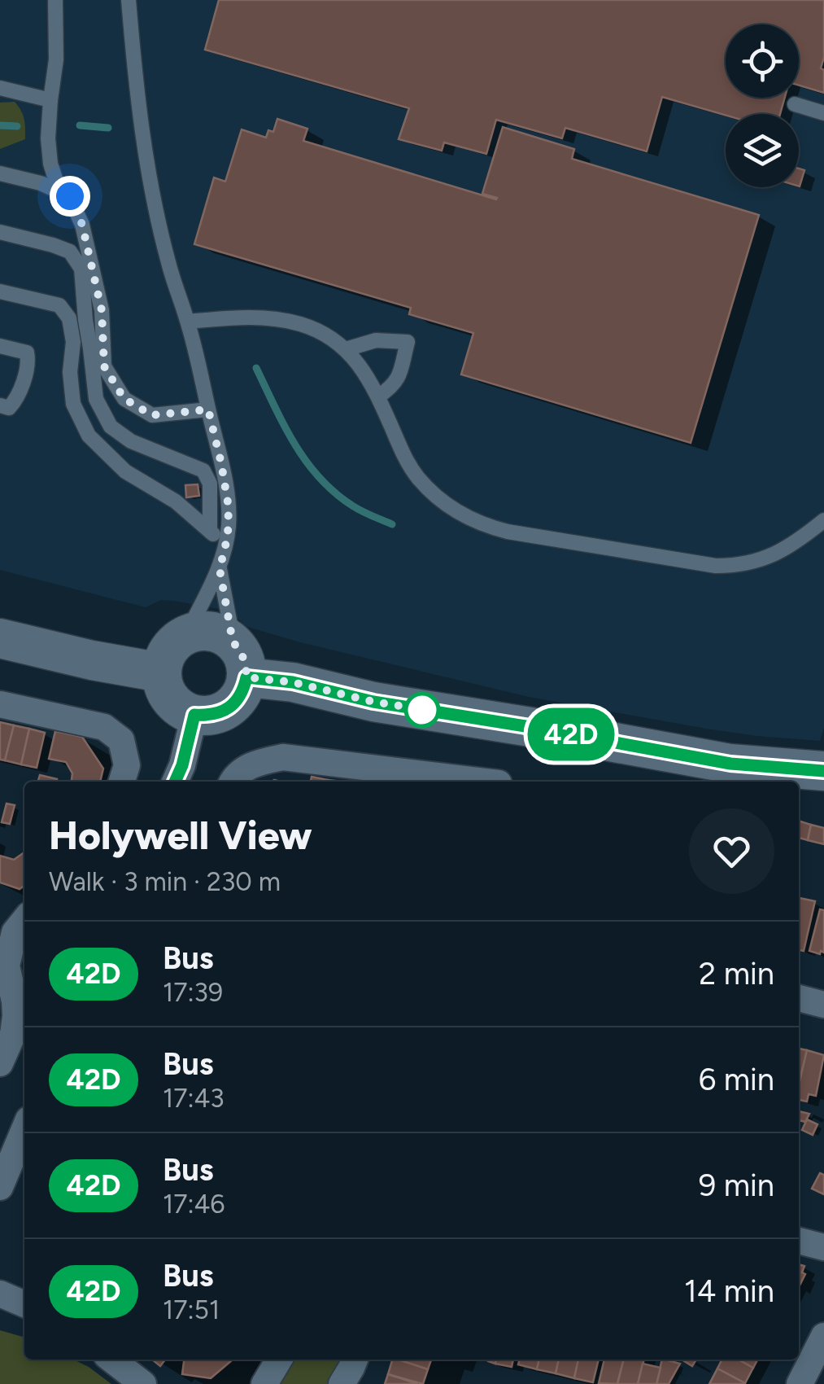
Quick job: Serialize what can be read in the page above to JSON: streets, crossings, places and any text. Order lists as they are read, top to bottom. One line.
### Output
{"lines":["bus line 42D"],"page":{"on_map":"42D","heading":["Holywell View","Walk · 3 min · 230 m"],"list":[{"mark":"42D","name":"Bus","note":"17:39","value":"2 min"},{"mark":"42D","name":"Bus","note":"17:43","value":"6 min"},{"mark":"42D","name":"Bus","note":"17:46","value":"9 min"},{"mark":"42D","name":"Bus","note":"17:51","value":"14 min"}]}}
